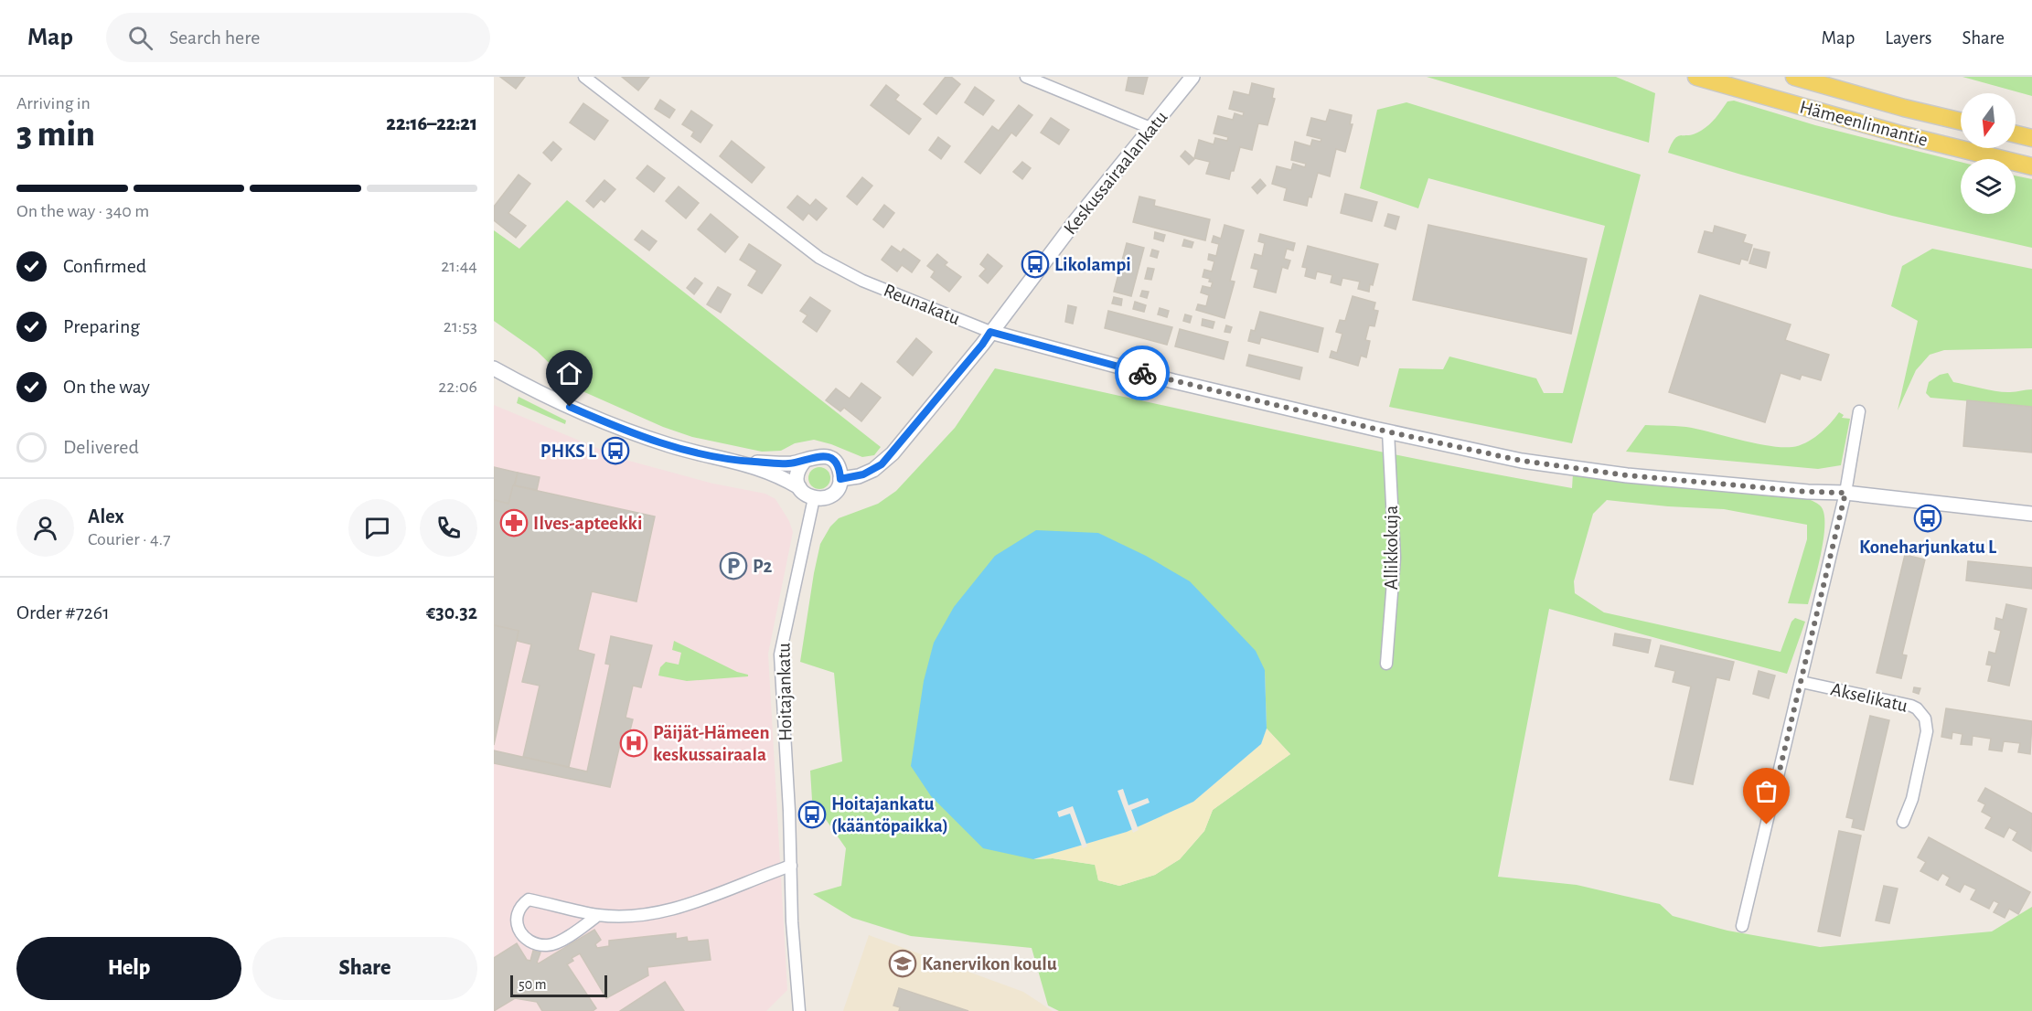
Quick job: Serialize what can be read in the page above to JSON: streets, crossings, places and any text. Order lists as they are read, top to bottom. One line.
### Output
{"streets":{"main road":["Hämeenlinnantie"],"street":["Keskussairaalankatu","Reunakatu","Allikkokuja","Hoitajankatu","Akselikatu"]},"crossings":[["Keskussairaalankatu","Reunakatu"],["Keskussairaalankatu","Hoitajankatu"],["Reunakatu","Allikkokuja"]],"places":{"bus stop":["Likolampi","PHKS L","Koneharjunkatu L","Hoitajankatu (kääntöpaikka)"],"pharmacy":["Ilves-apteekki"],"parking":["P2"],"hospital":["Päijät-Hämeen keskussairaala"],"school or university":["Kanervikon koulu"]},"scale_bar":"50 m","north":"bottom","page":{"header":"Map","search":"Search here","nav":["Map","Layers","Share"],"heading":["3 min","Arriving in","22:16–22:21"],"panel":["Alex","Courier · 4.7","Order #7261","€30.32"],"bar":"On the way · 340 m","list":[["Confirmed","21:44"],["Preparing","21:53"],["On the way","22:06"],"Delivered"],"buttons":["Help","Share"],"scale":"50 m"}}
